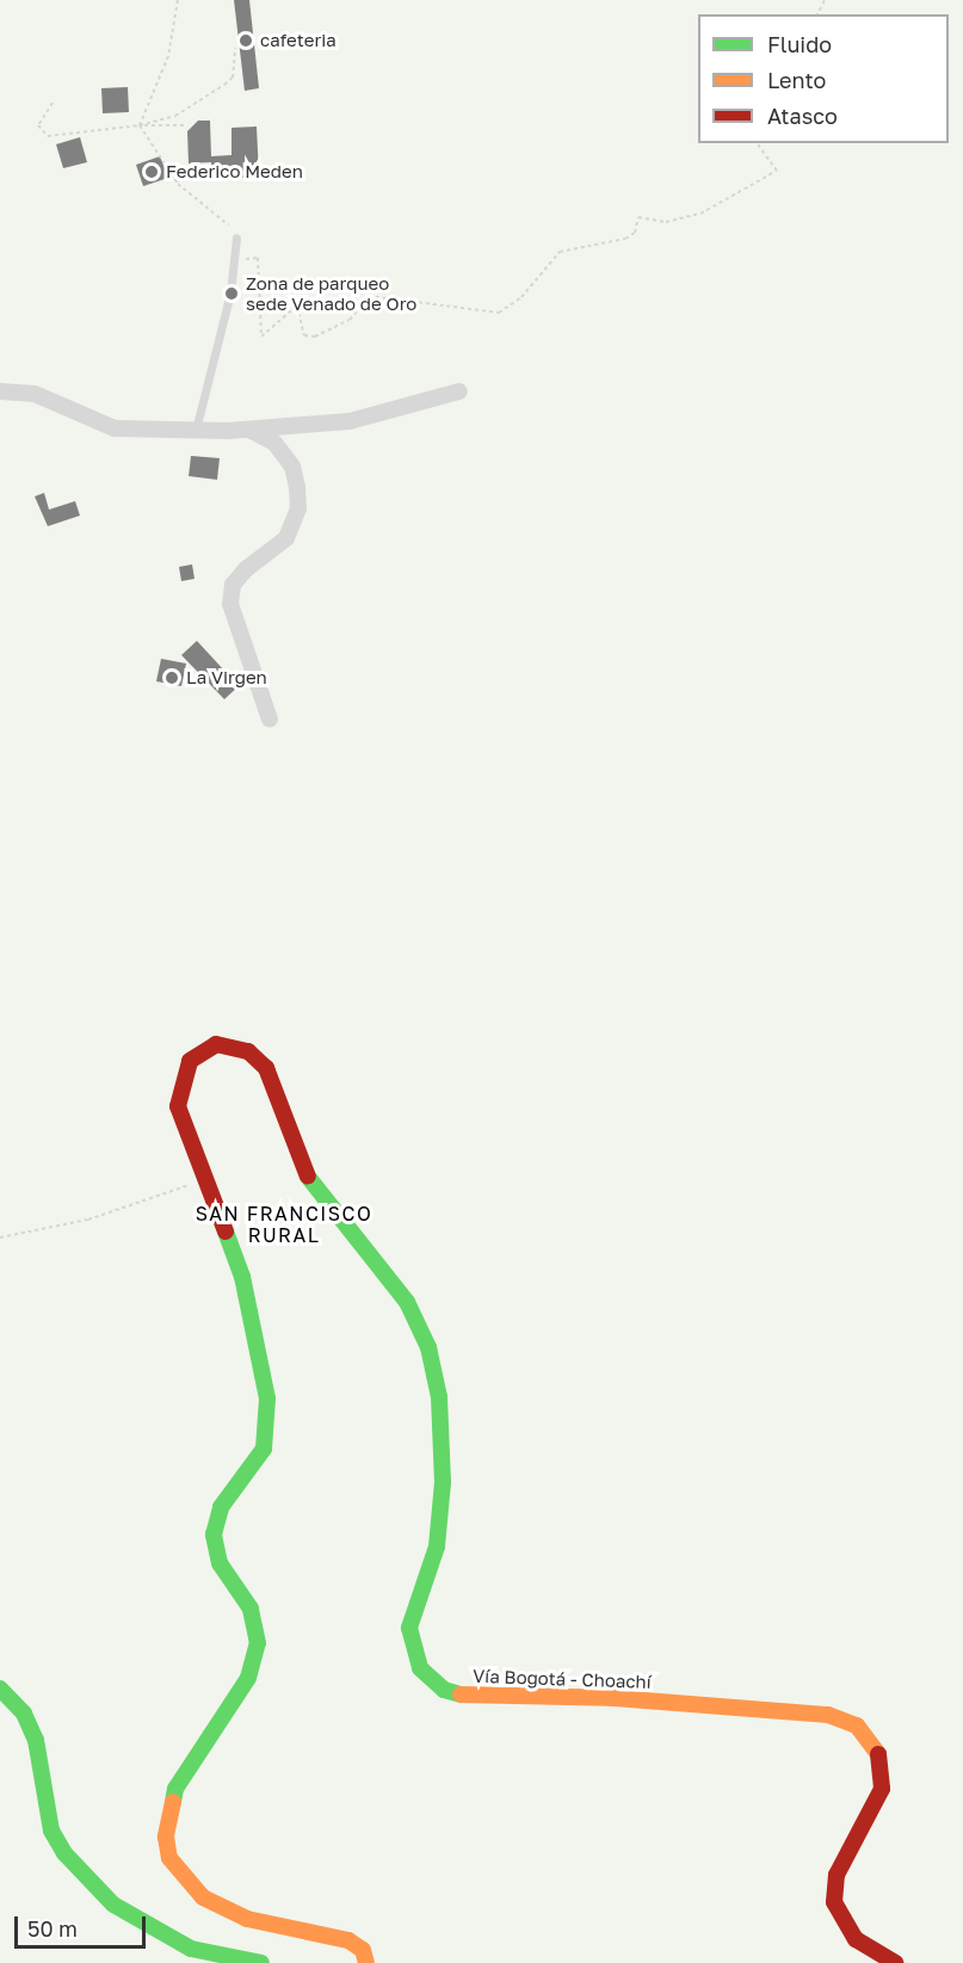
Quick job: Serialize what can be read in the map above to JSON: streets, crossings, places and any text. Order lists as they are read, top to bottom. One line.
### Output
{"streets":{"main road":["Vía Bogotá - Choachí"]},"districts":["SAN FRANCISCO RURAL"],"places":["cafeteria","Federico Meden","Zona de parqueo sede Venado de Oro","La Virgen"],"legend":["Fluido","Lento","Atasco"],"scale_bar":"50 m"}
